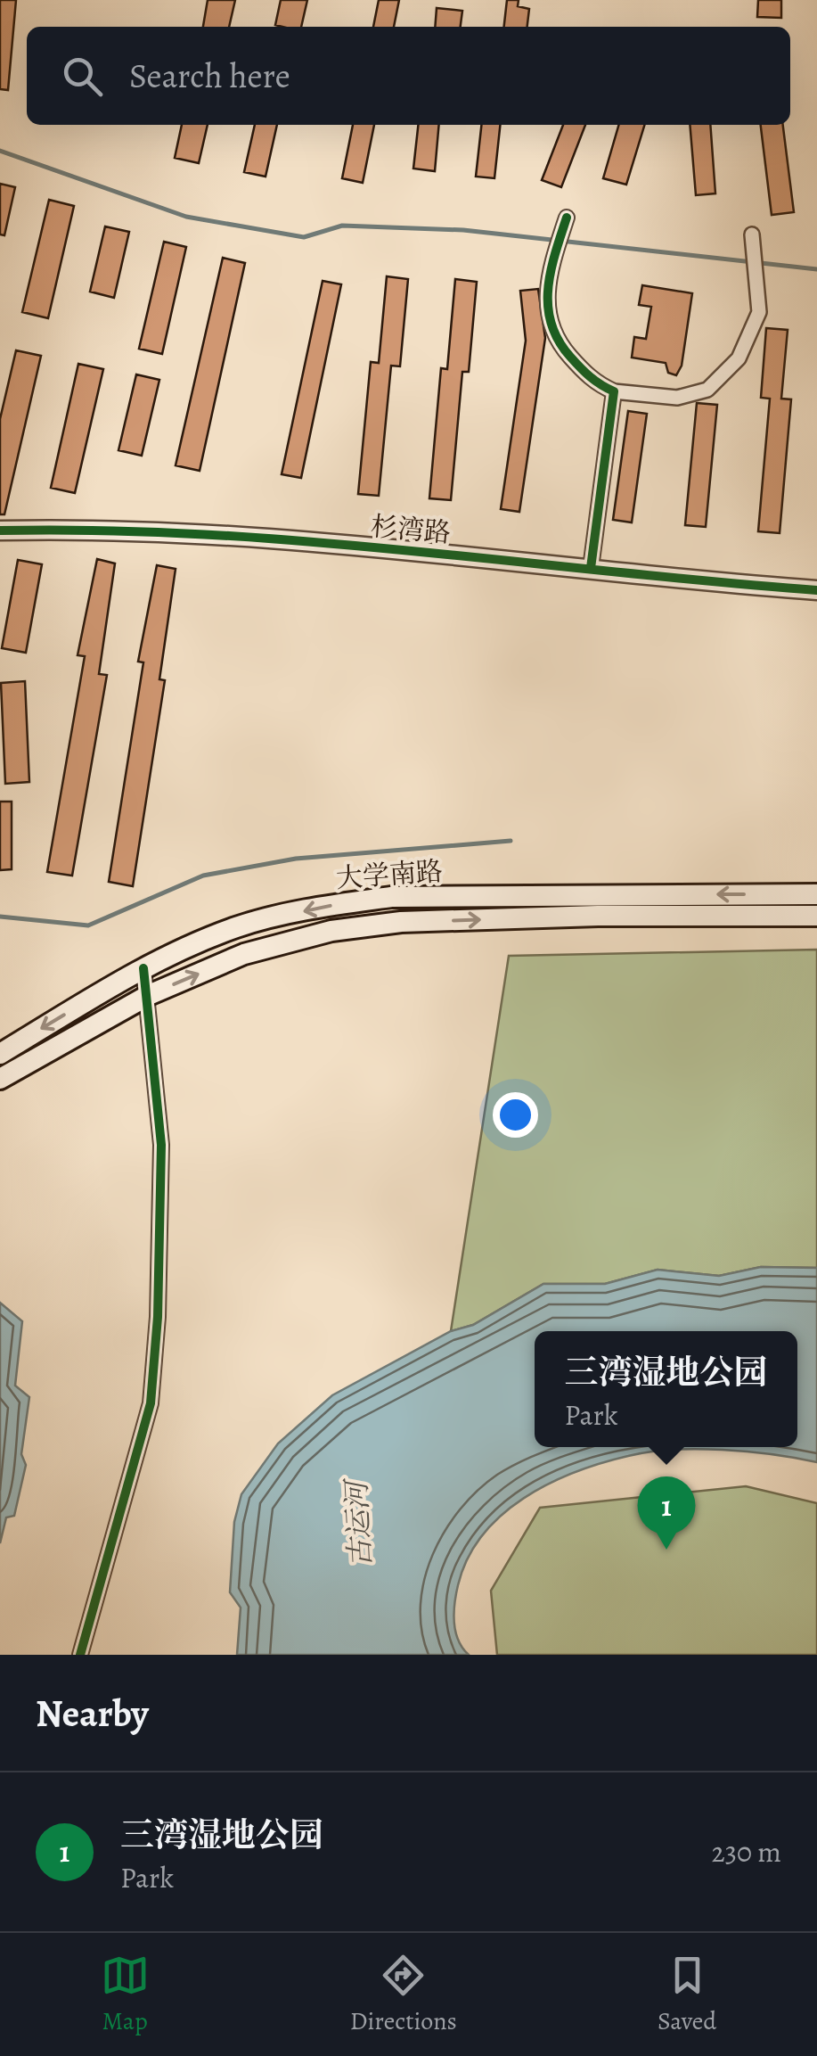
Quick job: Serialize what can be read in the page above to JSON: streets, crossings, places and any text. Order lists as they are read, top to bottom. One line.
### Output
{"streets":{"main road":["大学南路"],"street":["杉湾路"]},"water":["古运河"],"page":{"search":"Search here","popup":["三湾湿地公园","Park"],"pins":"1","heading":"Nearby","list":[{"mark":"1","name":"三湾湿地公园","note":"Park","value":"230 m"}],"nav":["Map","Directions","Saved"]}}
